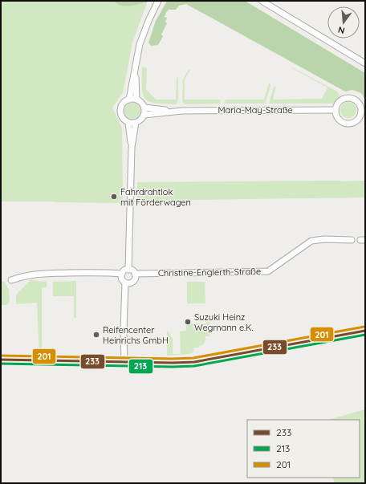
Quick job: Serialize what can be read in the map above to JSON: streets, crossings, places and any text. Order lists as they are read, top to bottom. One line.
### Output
{"streets":{"street":["Maria-May-Straße","Christine-Englerth-Straße"]},"places":["Fahrdrahtlok mit Förderwagen","Suzuki Heinz Wegmann e.K.","Reifencenter Heinrichs GmbH"],"lines":["transit line 201","transit line 233","transit line 213"],"legend":["233","213","201"],"north":"bottom"}
